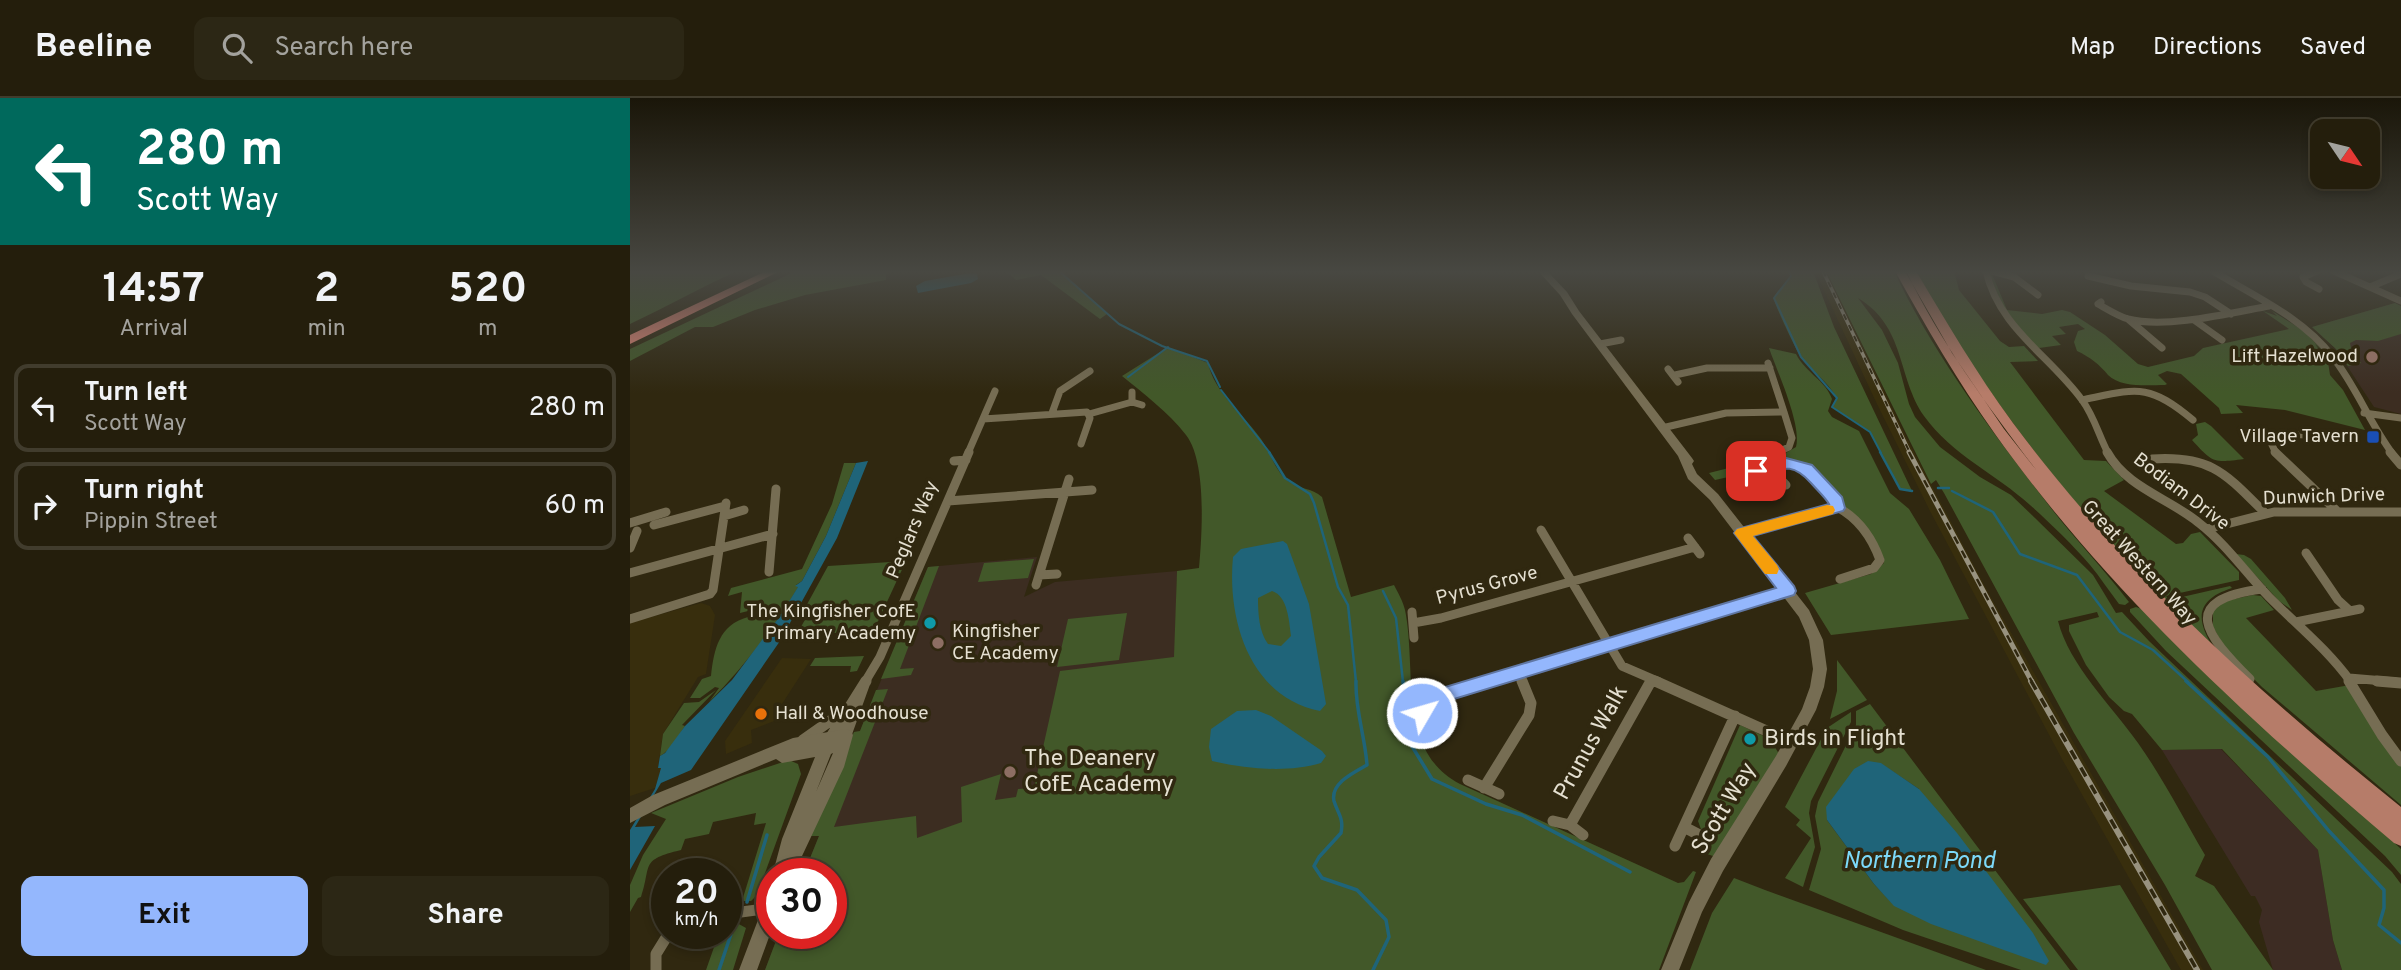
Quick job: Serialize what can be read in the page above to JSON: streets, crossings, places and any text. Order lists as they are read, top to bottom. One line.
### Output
{"streets":{"main road":["Great Western Way"],"street":["Bodiam Drive","Dunwich Drive","Peglars Way","Pyrus Grove","Prunus Walk","Scott Way"]},"crossings":[["Bodiam Drive","Dunwich Drive"]],"water":["Northern Pond"],"places":{"other":["Lift Hazelwood","The Kingfisher CofE Primary Academy","Kingfisher CE Academy","Hall & Woodhouse","Birds in Flight","The Deanery CofE Academy"],"transit":["Village Tavern"]},"north":"bottom right","page":{"header":"Beeline","search":"Search here","nav":["Map","Directions","Saved"],"turn":["280 m","Scott Way"],"eta":["14:57","Arrival","2","min","520","m"],"list":[{"name":"Turn left","note":"Scott Way","value":"280 m"},{"name":"Turn right","note":"Pippin Street","value":"60 m"}],"speed":"20 km/h","limit":"30","buttons":["Exit","Share"]}}
